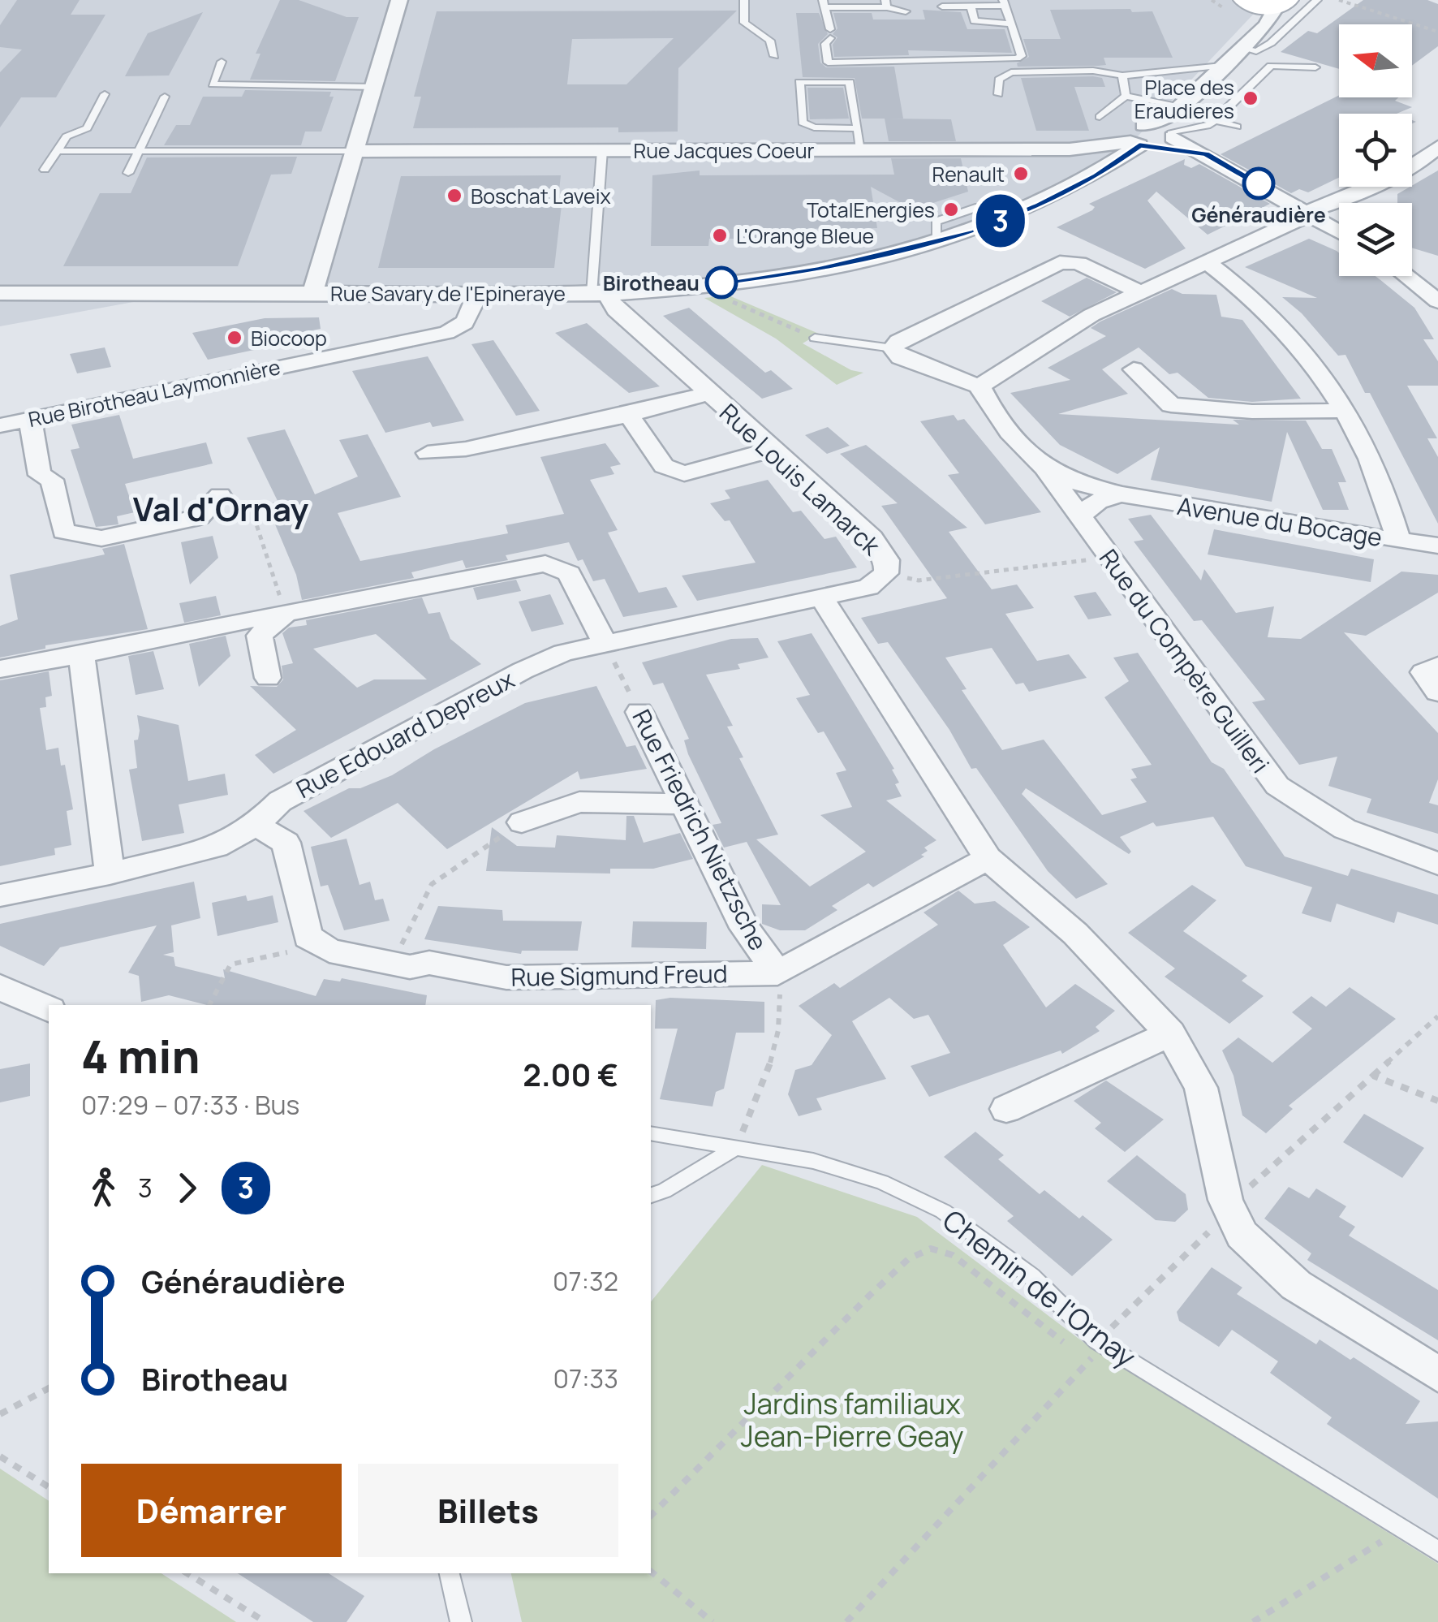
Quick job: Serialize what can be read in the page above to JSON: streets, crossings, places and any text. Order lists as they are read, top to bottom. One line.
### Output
{"streets":{"street":["Rue Jacques Coeur","Rue Savary de l'Epineraye","Rue Birotheau Laymonnière","Rue Louis Lamarck","Avenue du Bocage","Rue du Compère Guilleri","Rue Edouard Depreux","Rue Friedrich Nietzsche","Rue Sigmund Freud"],"lane":["Chemin de l'Ornay"]},"crossings":[["Rue Jacques Coeur","Rue Savary de l'Epineraye"],["Rue Savary de l'Epineraye","Rue Birotheau Laymonnière"],["Rue Savary de l'Epineraye","Rue Louis Lamarck"],["Rue Louis Lamarck","Rue Edouard Depreux"],["Avenue du Bocage","Rue du Compère Guilleri"],["Rue Edouard Depreux","Rue Friedrich Nietzsche"],["Rue Friedrich Nietzsche","Rue Sigmund Freud"]],"districts":["Val d'Ornay"],"parks":["Jardins familiaux Jean-Pierre Geay"],"places":["Place des Eraudieres","Renault","Généraudière","Boschat Laveix","TotalEnergies","L'Orange Bleue","Birotheau","Biocoop"],"lines":["bus line 3"],"north":"left","page":{"on_map":"3","heading":["4 min","07:29 – 07:33 · Bus","2.00 €"],"legs":["3","3"],"list":[{"name":"Généraudière","value":"07:32"},{"name":"Birotheau","value":"07:33"}],"buttons":["Démarrer","Billets"]}}
